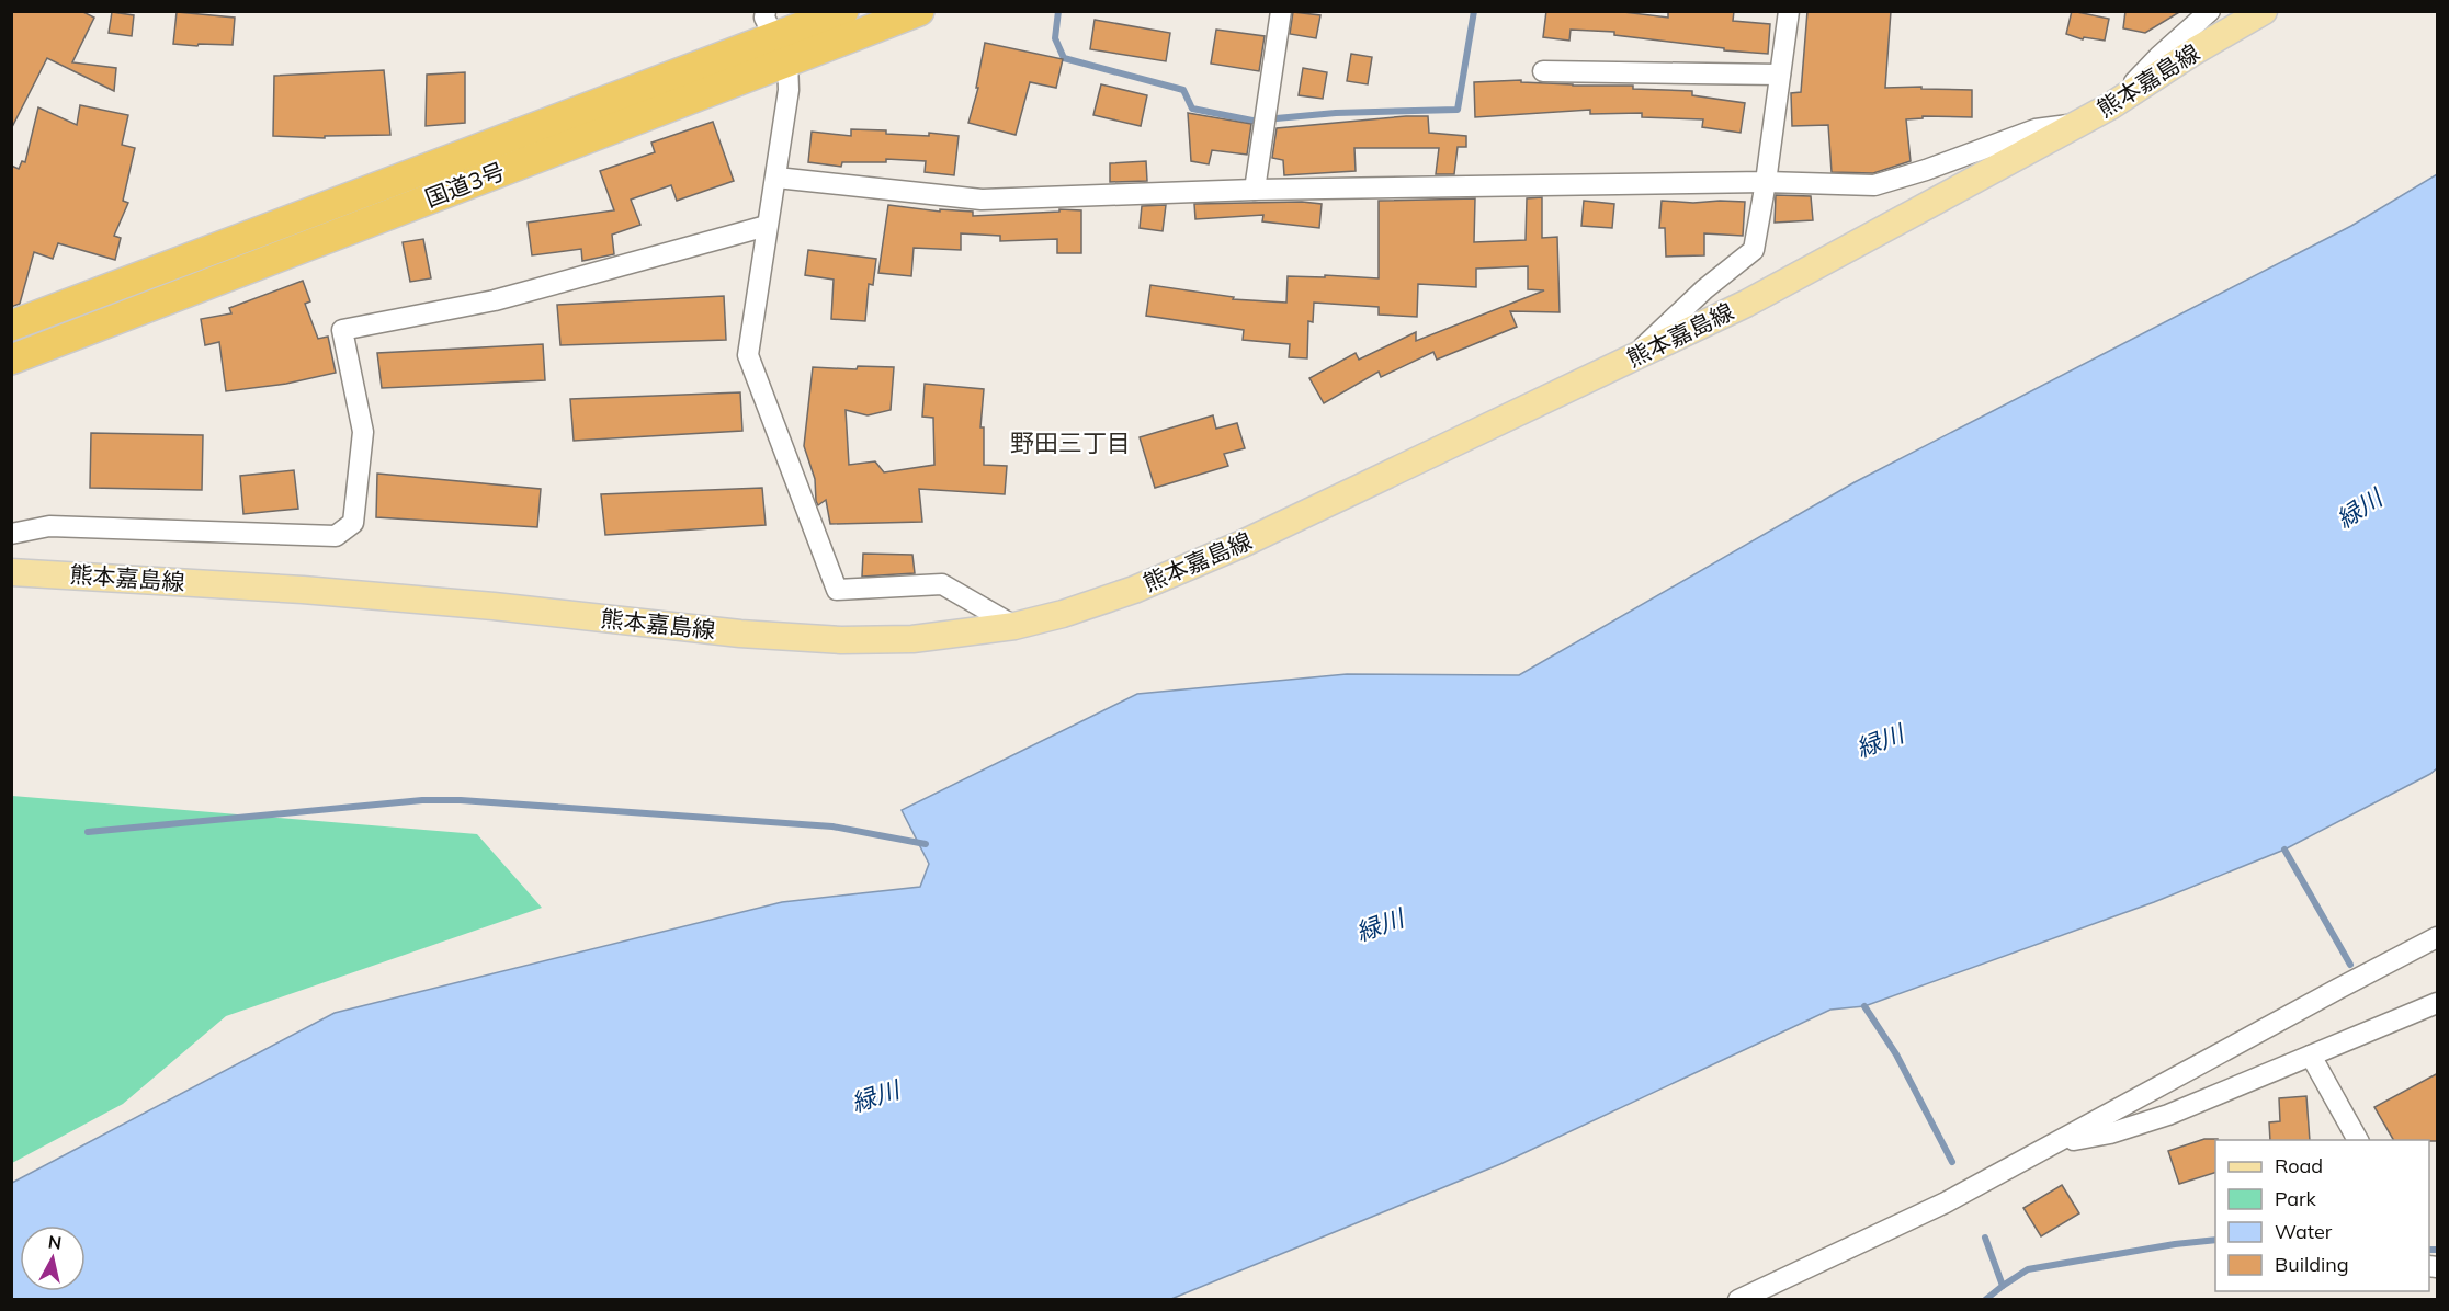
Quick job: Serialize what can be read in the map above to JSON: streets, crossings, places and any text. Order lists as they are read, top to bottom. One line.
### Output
{"streets":{"highway":["国道3号"],"main road":["熊本嘉島線"]},"districts":["野田三丁目"],"water":["緑川"],"legend":["Road","Park","Water","Building"],"north":"top"}
